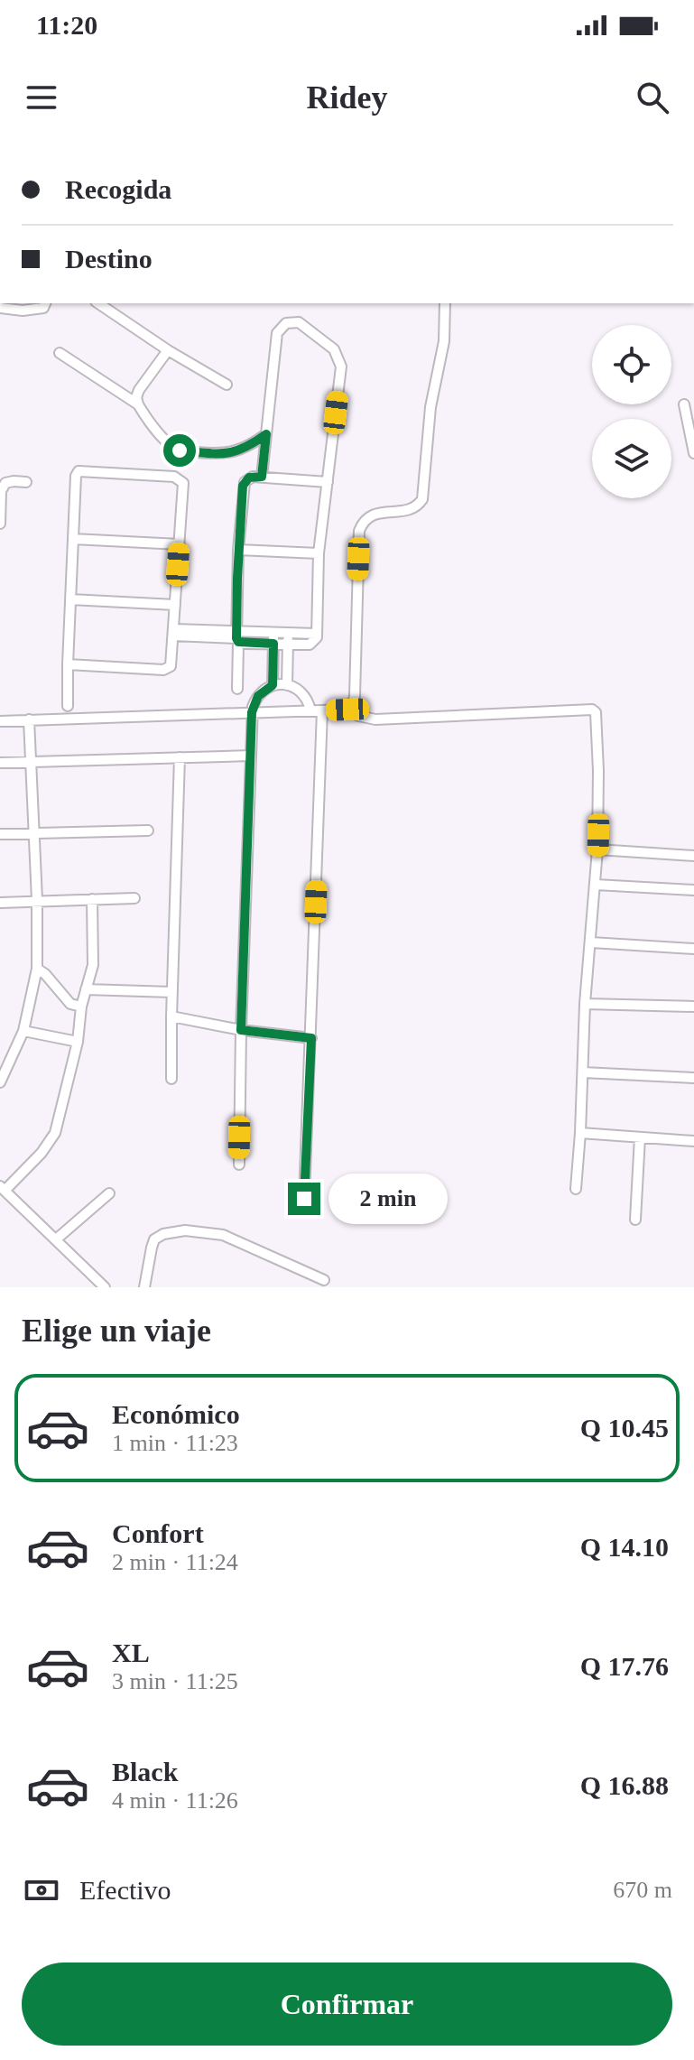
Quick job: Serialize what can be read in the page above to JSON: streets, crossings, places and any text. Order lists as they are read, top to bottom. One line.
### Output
{"page":{"status":"11:20","header":"Ridey","banner":["Recogida","Destino"],"bubble":"2 min","heading":"Elige un viaje","list":[{"name":"Económico","note":"1 min · 11:23","value":"Q 10.45"},{"name":"Confort","note":"2 min · 11:24","value":"Q 14.10"},{"name":"XL","note":"3 min · 11:25","value":"Q 17.76"},{"name":"Black","note":"4 min · 11:26","value":"Q 16.88"}],"pay":["Efectivo","670 m"],"buttons":"Confirmar"}}
